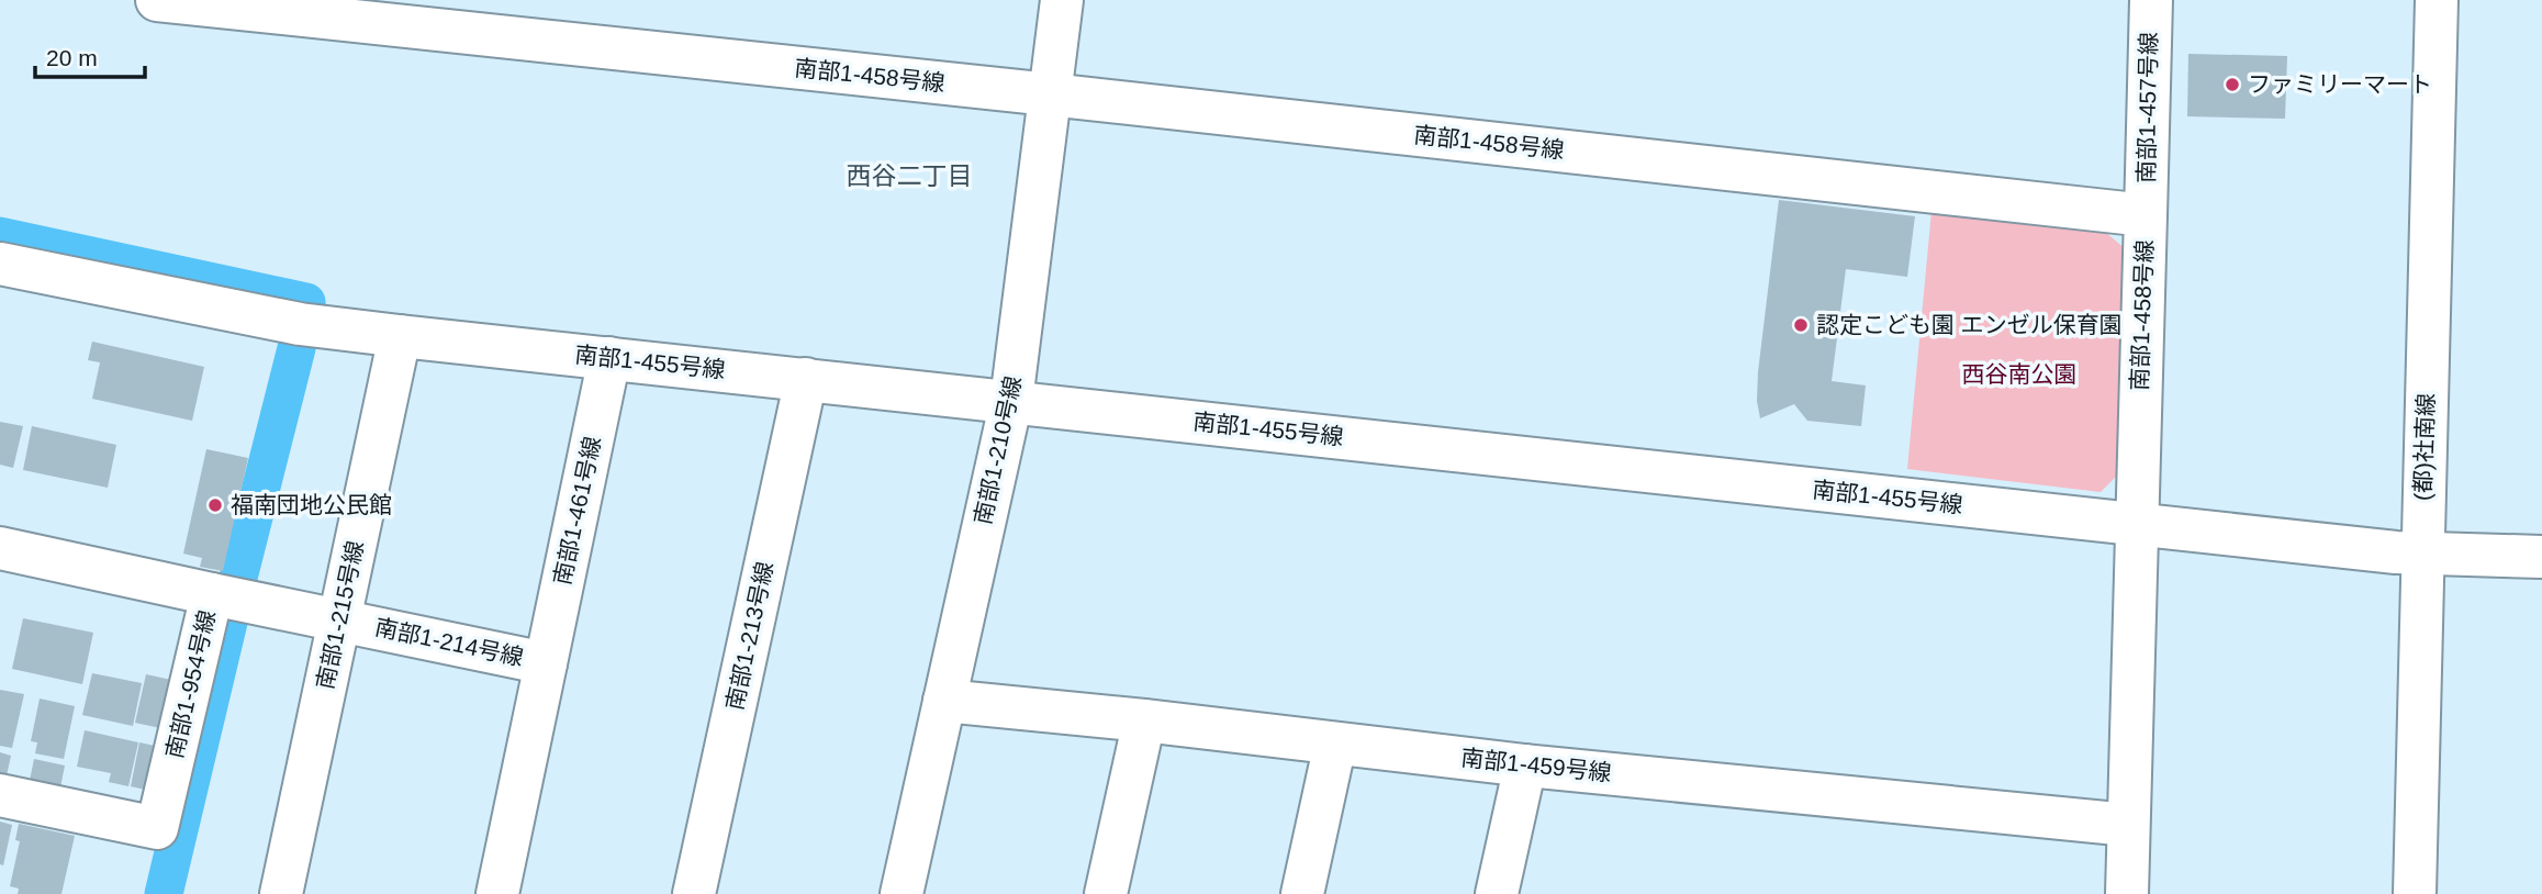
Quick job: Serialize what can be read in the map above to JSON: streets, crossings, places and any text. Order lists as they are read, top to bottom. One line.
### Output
{"streets":{"street":["南部1-458号線","南部1-457号線","南部1-455号線","(都)社南線","南部1-210号線","南部1-461号線","南部1-215号線","南部1-213号線","南部1-214号線","南部1-954号線","南部1-459号線"]},"crossings":[["南部1-458号線","南部1-457号線"],["南部1-458号線","南部1-455号線"],["南部1-458号線","南部1-210号線"],["南部1-458号線","南部1-459号線"],["南部1-455号線","(都)社南線"],["南部1-455号線","南部1-210号線"],["南部1-455号線","南部1-461号線"],["南部1-455号線","南部1-215号線"],["南部1-455号線","南部1-213号線"],["南部1-210号線","南部1-459号線"],["南部1-461号線","南部1-214号線"],["南部1-215号線","南部1-214号線"],["南部1-214号線","南部1-954号線"]],"districts":["西谷二丁目"],"parks":["西谷南公園"],"places":["ファミリーマート","認定こども園 エンゼル保育園","福南団地公民館"],"scale_bar":"20 m"}
